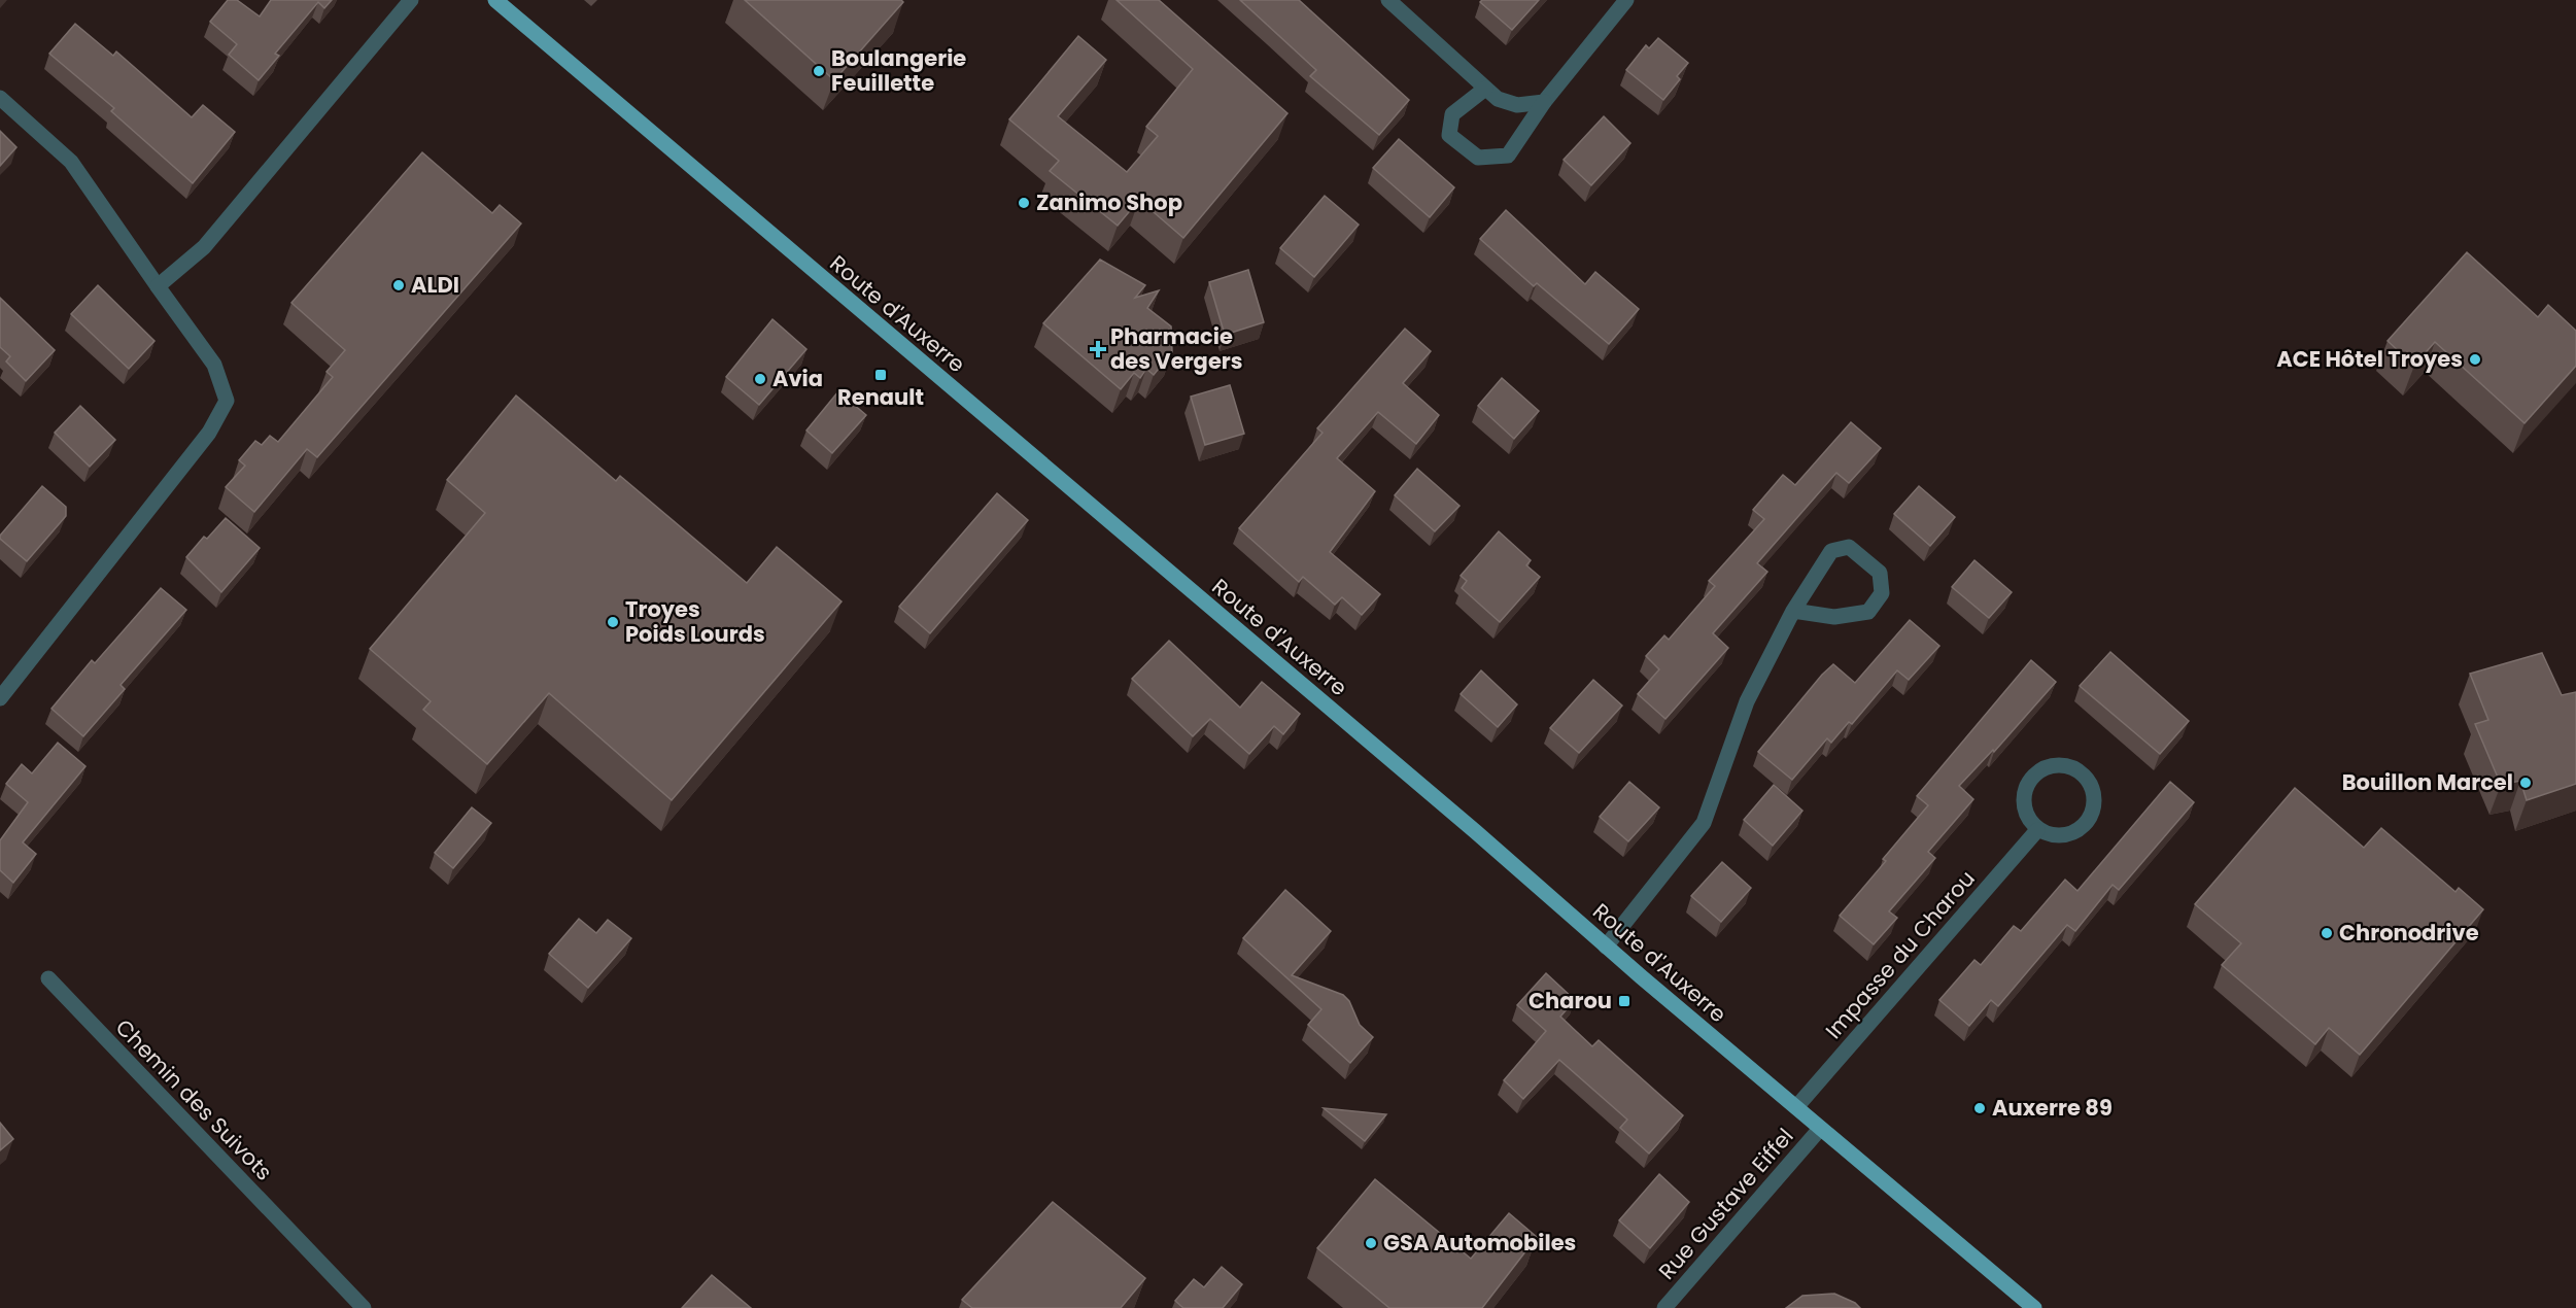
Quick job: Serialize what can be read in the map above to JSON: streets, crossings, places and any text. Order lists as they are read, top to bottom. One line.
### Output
{"streets":{"main road":["Route d'Auxerre"],"street":["Impasse du Charou","Chemin des Suivots","Rue Gustave Eiffel"]},"crossings":[["Route d'Auxerre","Impasse du Charou"],["Route d'Auxerre","Rue Gustave Eiffel"]],"places":{"other":["Boulangerie Feuillette","Zanimo Shop","ALDI","ACE Hôtel Troyes","Avia","Troyes Poids Lourds","Bouillon Marcel","Chronodrive","Auxerre 89","GSA Automobiles"],"health":["Pharmacie des Vergers"],"transit":["Renault","Charou"]}}
